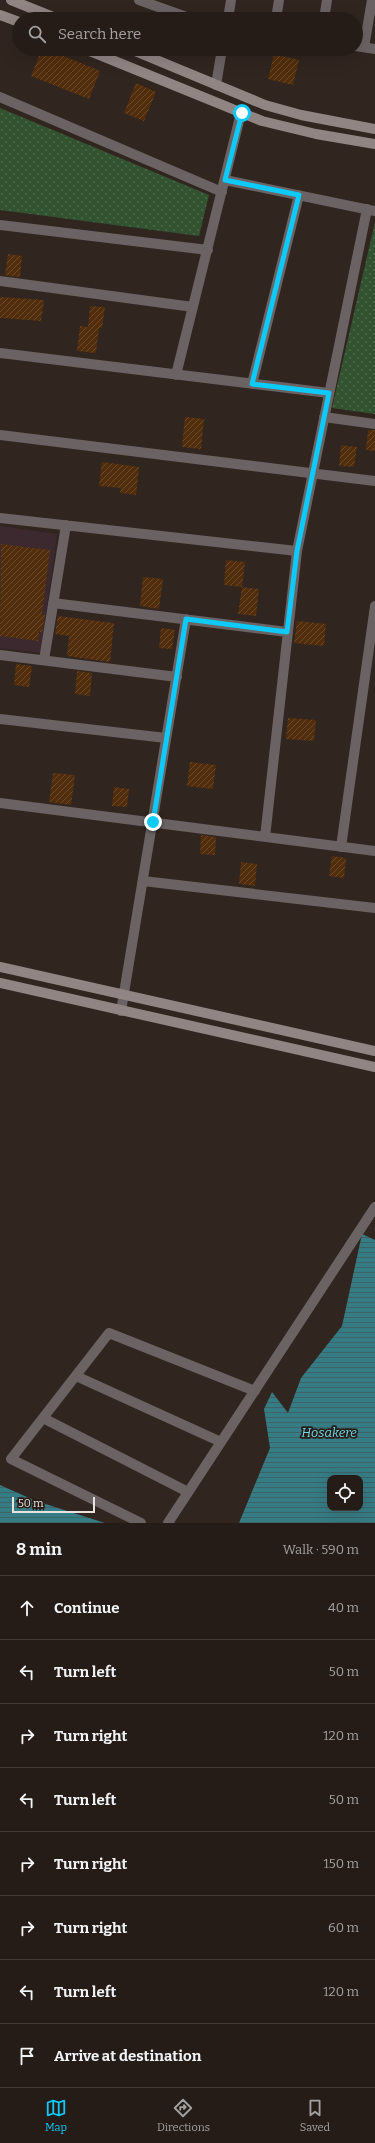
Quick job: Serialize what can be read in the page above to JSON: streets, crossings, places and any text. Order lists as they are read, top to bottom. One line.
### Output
{"water":["Hosakere"],"scale_bar":"50 m","page":{"search":"Search here","scale":"50 m","heading":["8 min","Walk · 590 m"],"list":[["Continue","40 m"],["Turn left","50 m"],["Turn right","120 m"],["Turn left","50 m"],["Turn right","150 m"],["Turn right","60 m"],["Turn left","120 m"],"Arrive at destination"],"nav":["Map","Directions","Saved"]}}
